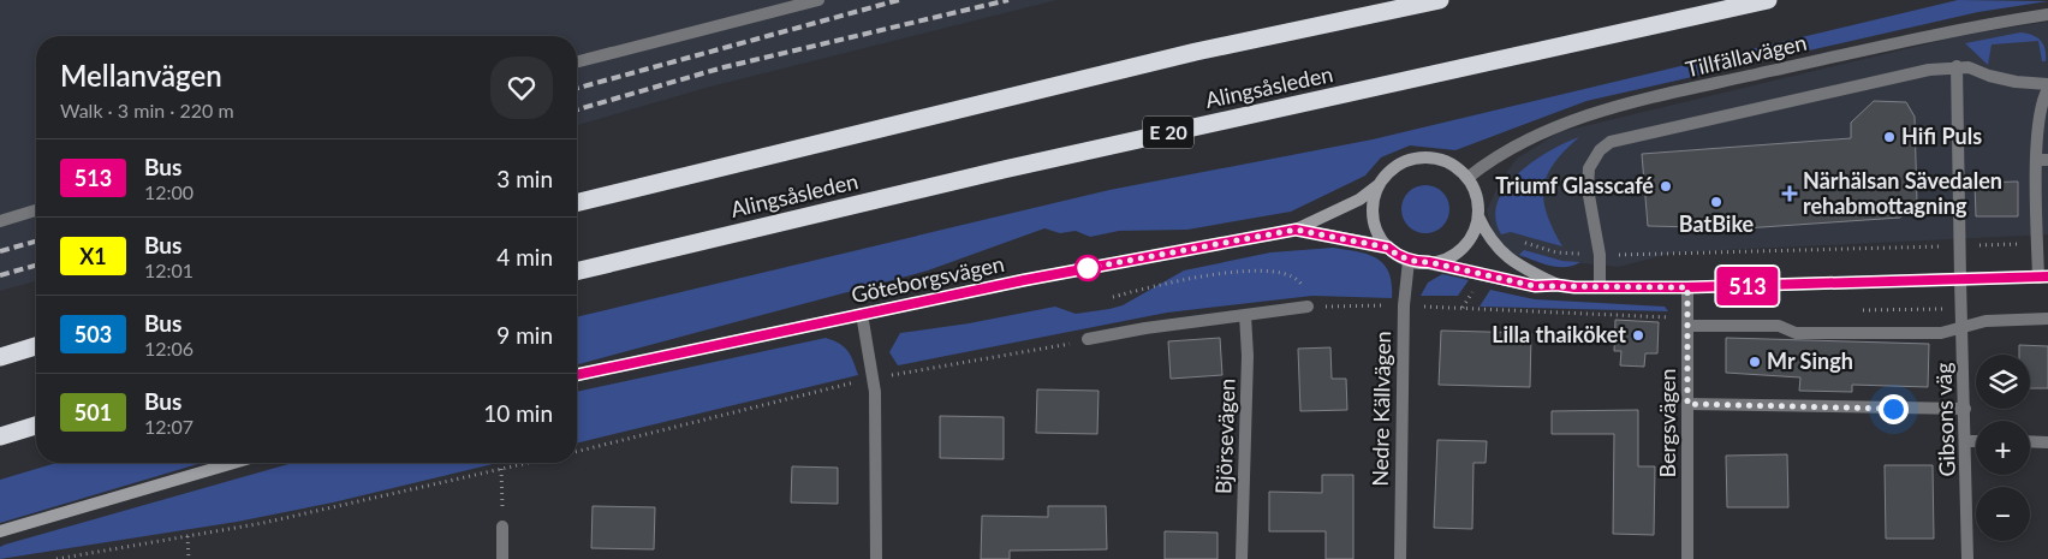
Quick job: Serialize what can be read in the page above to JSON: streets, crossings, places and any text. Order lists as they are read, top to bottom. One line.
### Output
{"streets":{"highway":["Alingsåsleden","E 20"],"street":["Tillfällavägen","Göteborgsvägen","Nedre Källvägen","Gibsons väg","Bergsvägen","Björsevägen"]},"crossings":[["Tillfällavägen","Göteborgsvägen"],["Tillfällavägen","Nedre Källvägen"],["Göteborgsvägen","Nedre Källvägen"]],"places":{"other":["Hifi Puls","Triumf Glasscafé","BatBike","Lilla thaiköket","Mr Singh"],"health":["Närhälsan Sävedalen rehabmottagning"]},"lines":["bus line 513"],"page":{"on_map":"513","heading":["Mellanvägen","Walk · 3 min · 220 m"],"list":[{"mark":"513","name":"Bus","note":"12:00","value":"3 min"},{"mark":"X1","name":"Bus","note":"12:01","value":"4 min"},{"mark":"503","name":"Bus","note":"12:06","value":"9 min"},{"mark":"501","name":"Bus","note":"12:07","value":"10 min"}],"map_buttons":["+","−"]}}
